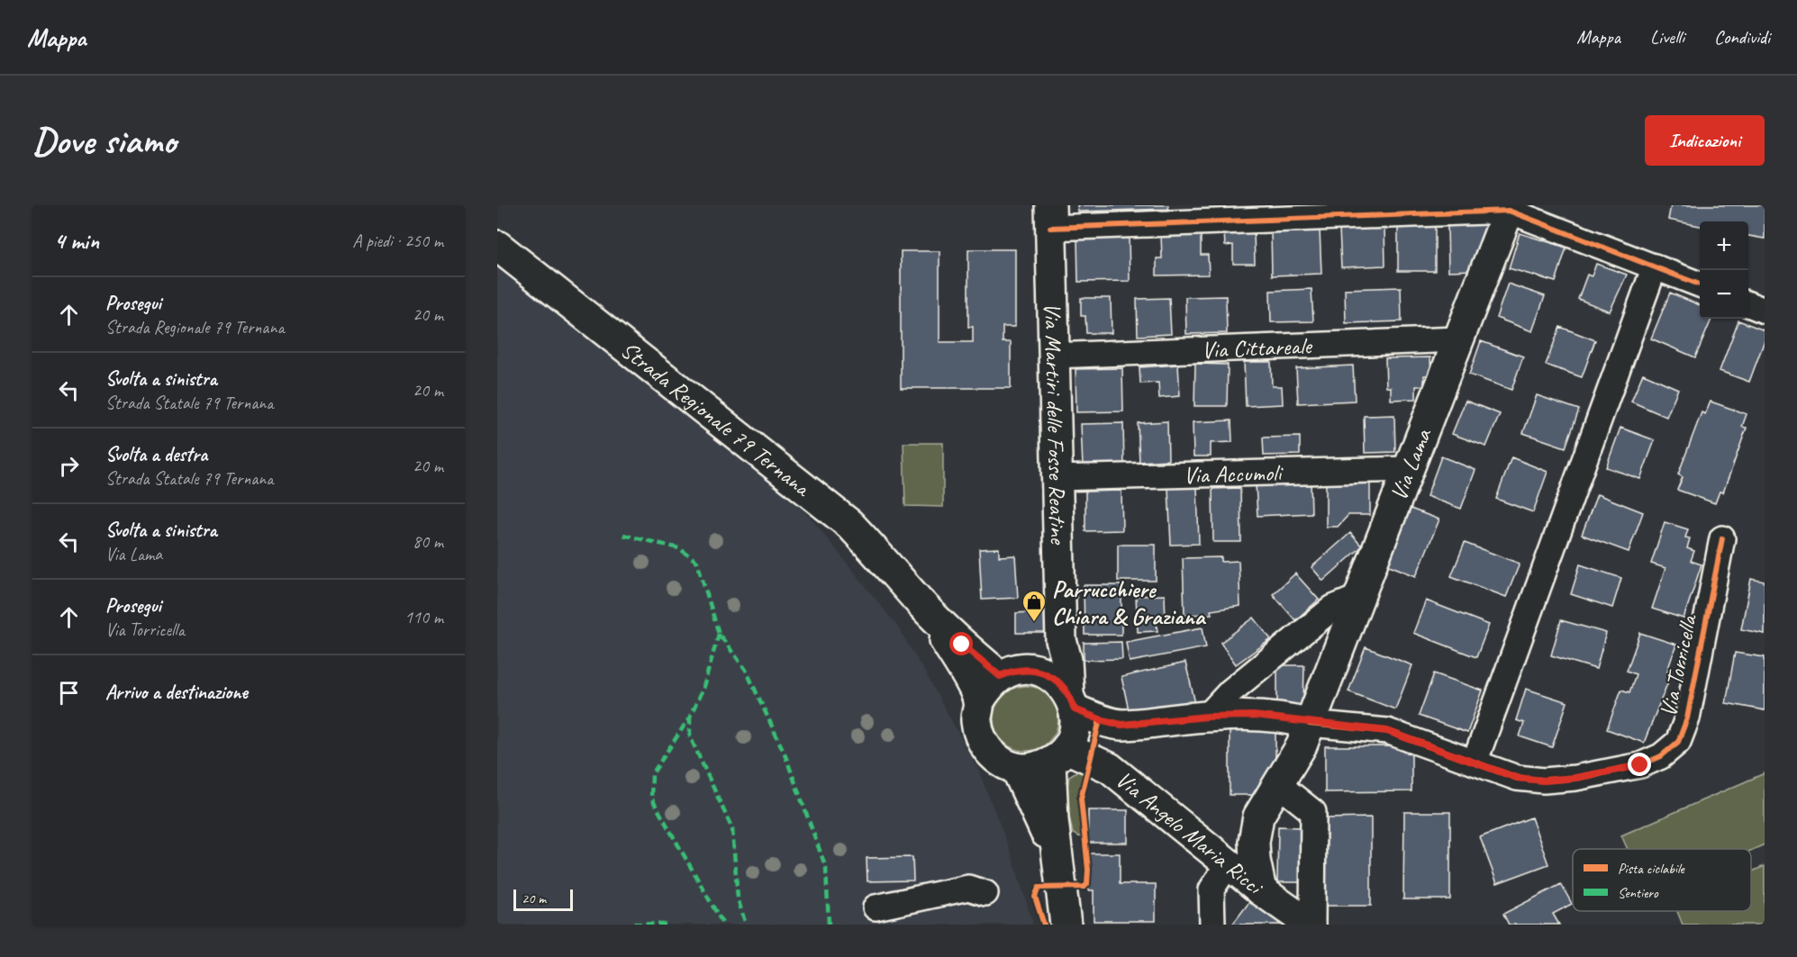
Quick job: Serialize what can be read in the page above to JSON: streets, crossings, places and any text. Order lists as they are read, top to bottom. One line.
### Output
{"streets":{"main road":["Strada Regionale 79 Ternana","Via Martiri delle Fosse Reatine","Via Lama","Via Angelo Maria Ricci"],"street":["Via Cittareale","Via Accumoli","Via Torricella"]},"crossings":[["Via Cittareale","Via Martiri delle Fosse Reatine"],["Via Cittareale","Via Lama"],["Strada Regionale 79 Ternana","Via Martiri delle Fosse Reatine"],["Strada Regionale 79 Ternana","Via Angelo Maria Ricci"],["Via Martiri delle Fosse Reatine","Via Accumoli"],["Via Martiri delle Fosse Reatine","Via Angelo Maria Ricci"],["Via Lama","Via Accumoli"],["Via Lama","Via Torricella"],["Via Lama","Via Angelo Maria Ricci"]],"places":{"shop":["Parrucchiere Chiara & Graziana"]},"legend":["Pista ciclabile","Sentiero"],"scale_bar":"20 m","page":{"header":"Mappa","nav":["Mappa","Livelli","Condividi"],"buttons":"Indicazioni","title":"Dove siamo","heading":["4 min","A piedi · 250 m"],"map_buttons":["+","−"],"list":[["Prosegui","Strada Regionale 79 Ternana","20 m"],["Svolta a sinistra","Strada Statale 79 Ternana","20 m"],["Svolta a destra","Strada Statale 79 Ternana","20 m"],["Svolta a sinistra","Via Lama","80 m"],["Prosegui","Via Torricella","110 m"],"Arrivo a destinazione"],"scale":"20 m"}}
